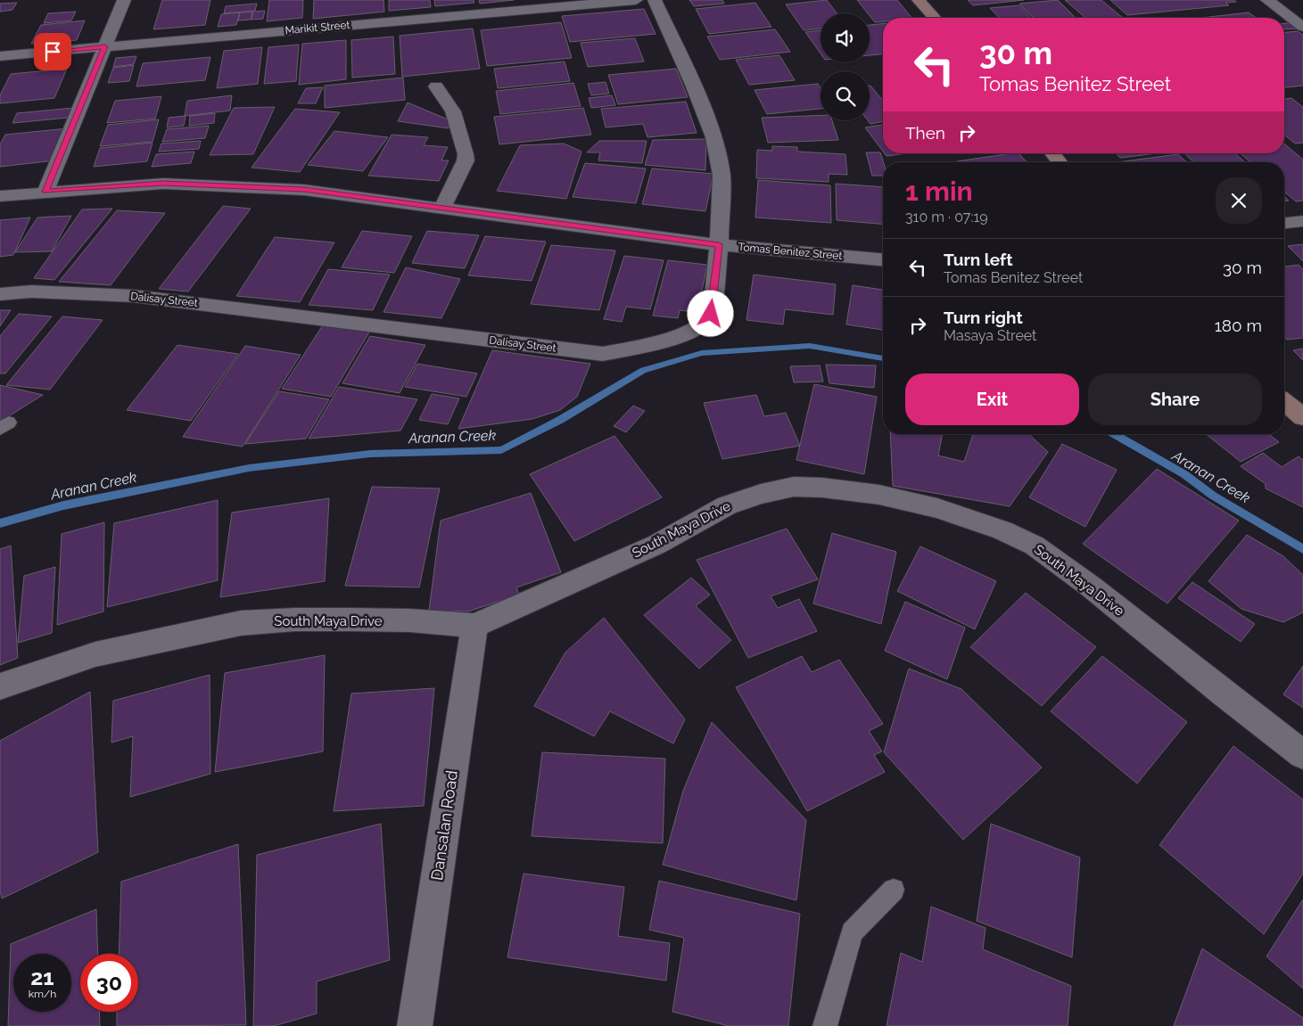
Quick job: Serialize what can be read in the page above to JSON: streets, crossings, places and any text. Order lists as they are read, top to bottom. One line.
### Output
{"streets":{"street":["Marikit Street","Tomas Benitez Street","Dalisay Street","South Maya Drive","Dansalan Road"]},"crossings":[["Tomas Benitez Street","Dalisay Street"],["South Maya Drive","Dansalan Road"]],"water":["Aranan Creek"],"page":{"turn":["30 m","Tomas Benitez Street"],"then":"Then","heading":["1 min","310 m · 07:19"],"list":[{"name":"Turn left","note":"Tomas Benitez Street","value":"30 m"},{"name":"Turn right","note":"Masaya Street","value":"180 m"}],"buttons":["Exit","Share"],"speed":"21 km/h","limit":"30"}}
